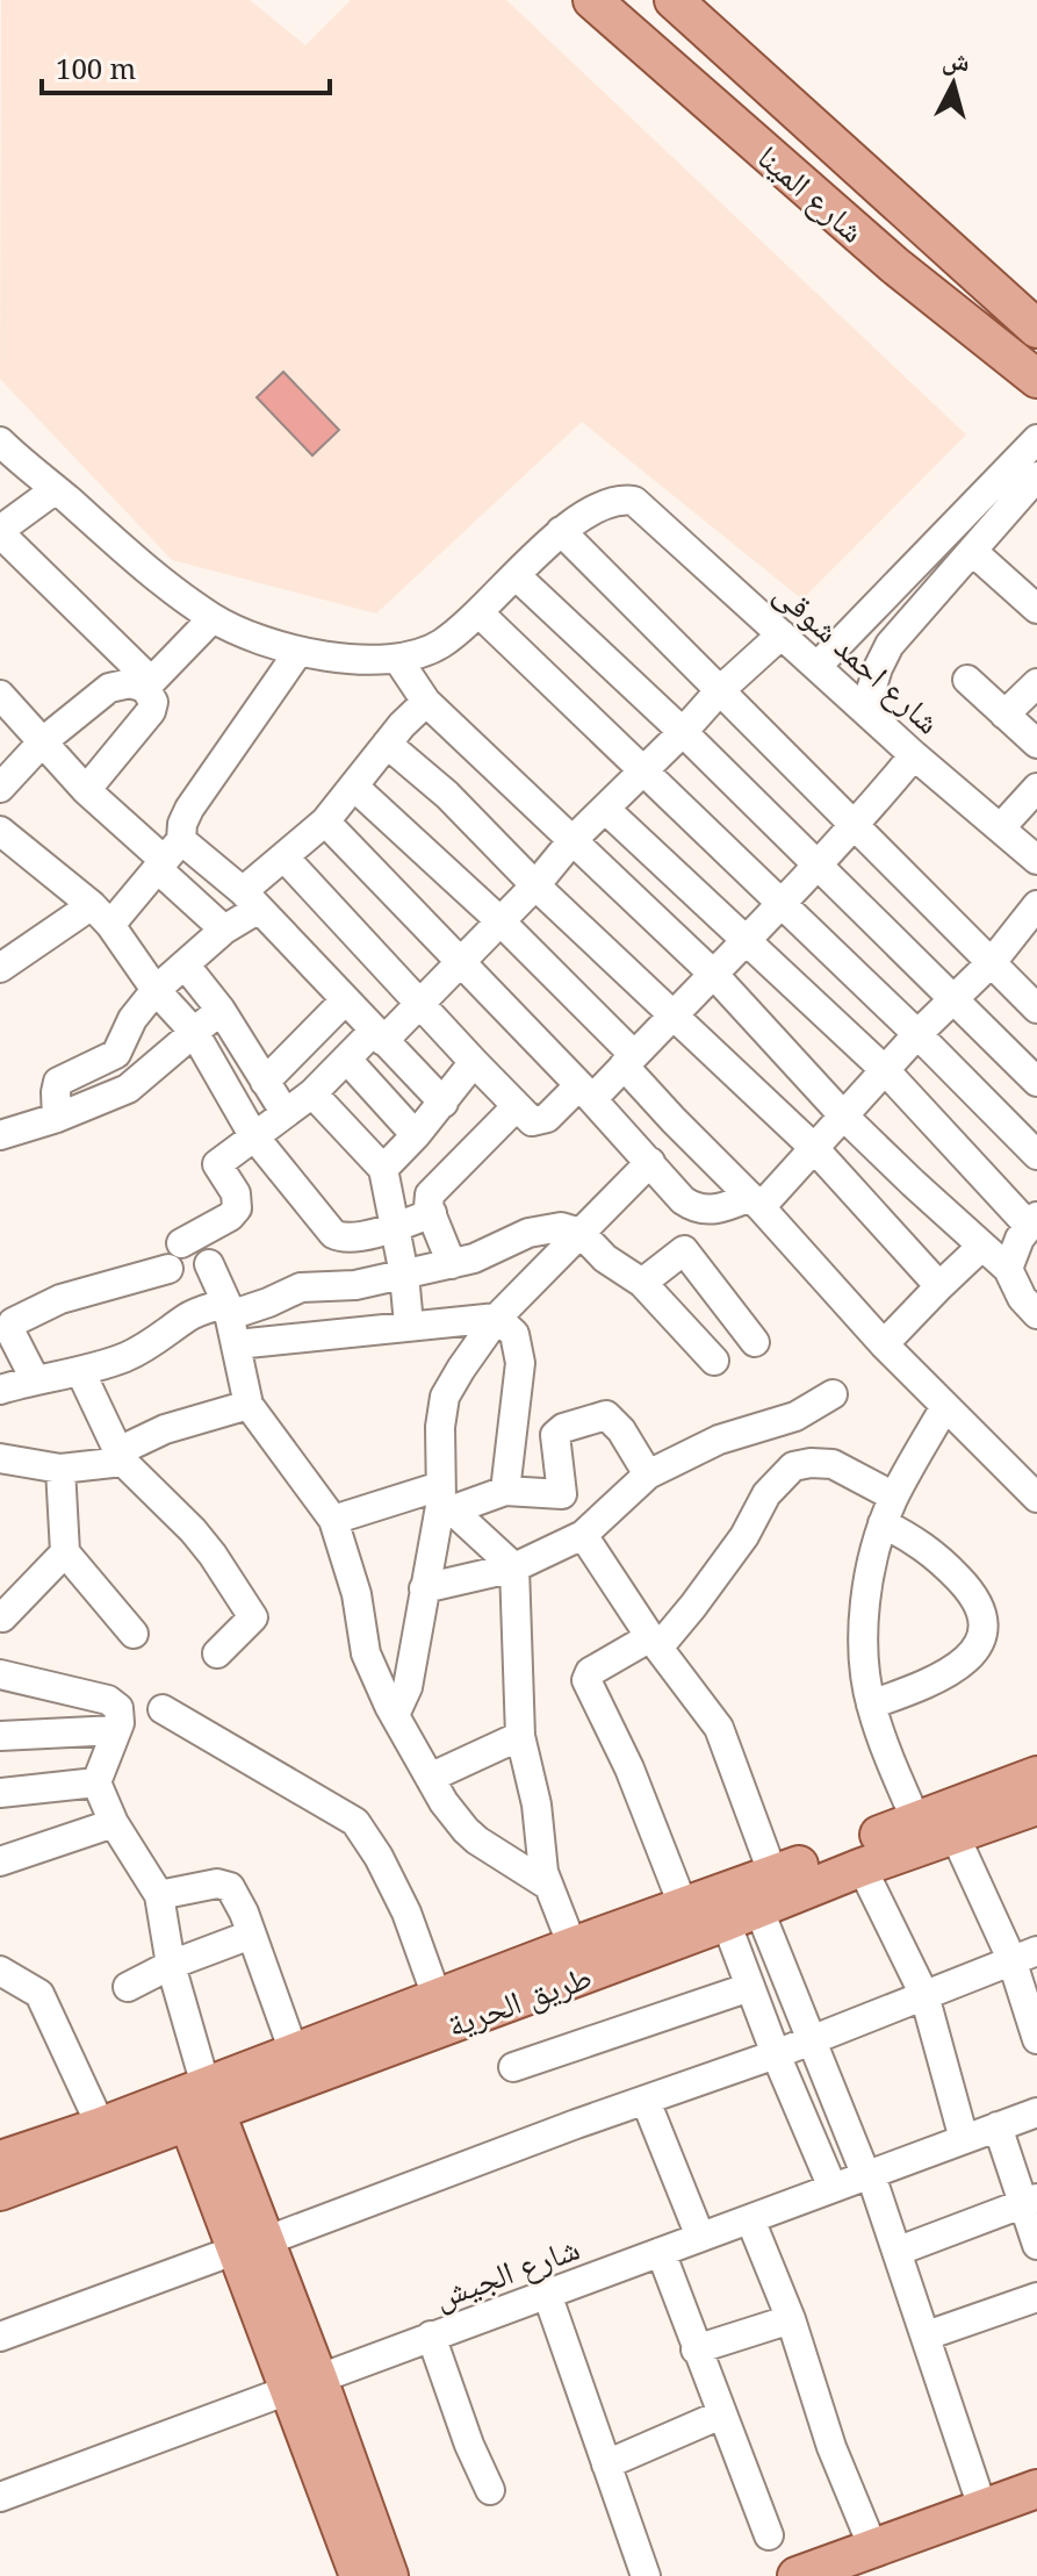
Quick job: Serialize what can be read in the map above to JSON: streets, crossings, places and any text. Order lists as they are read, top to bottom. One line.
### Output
{"streets":{"main road":["شارع المينا","طريق الحرية"],"street":["شارع احمد شوقى","شارع الجيش"]},"scale_bar":"100 m","north":"top"}
